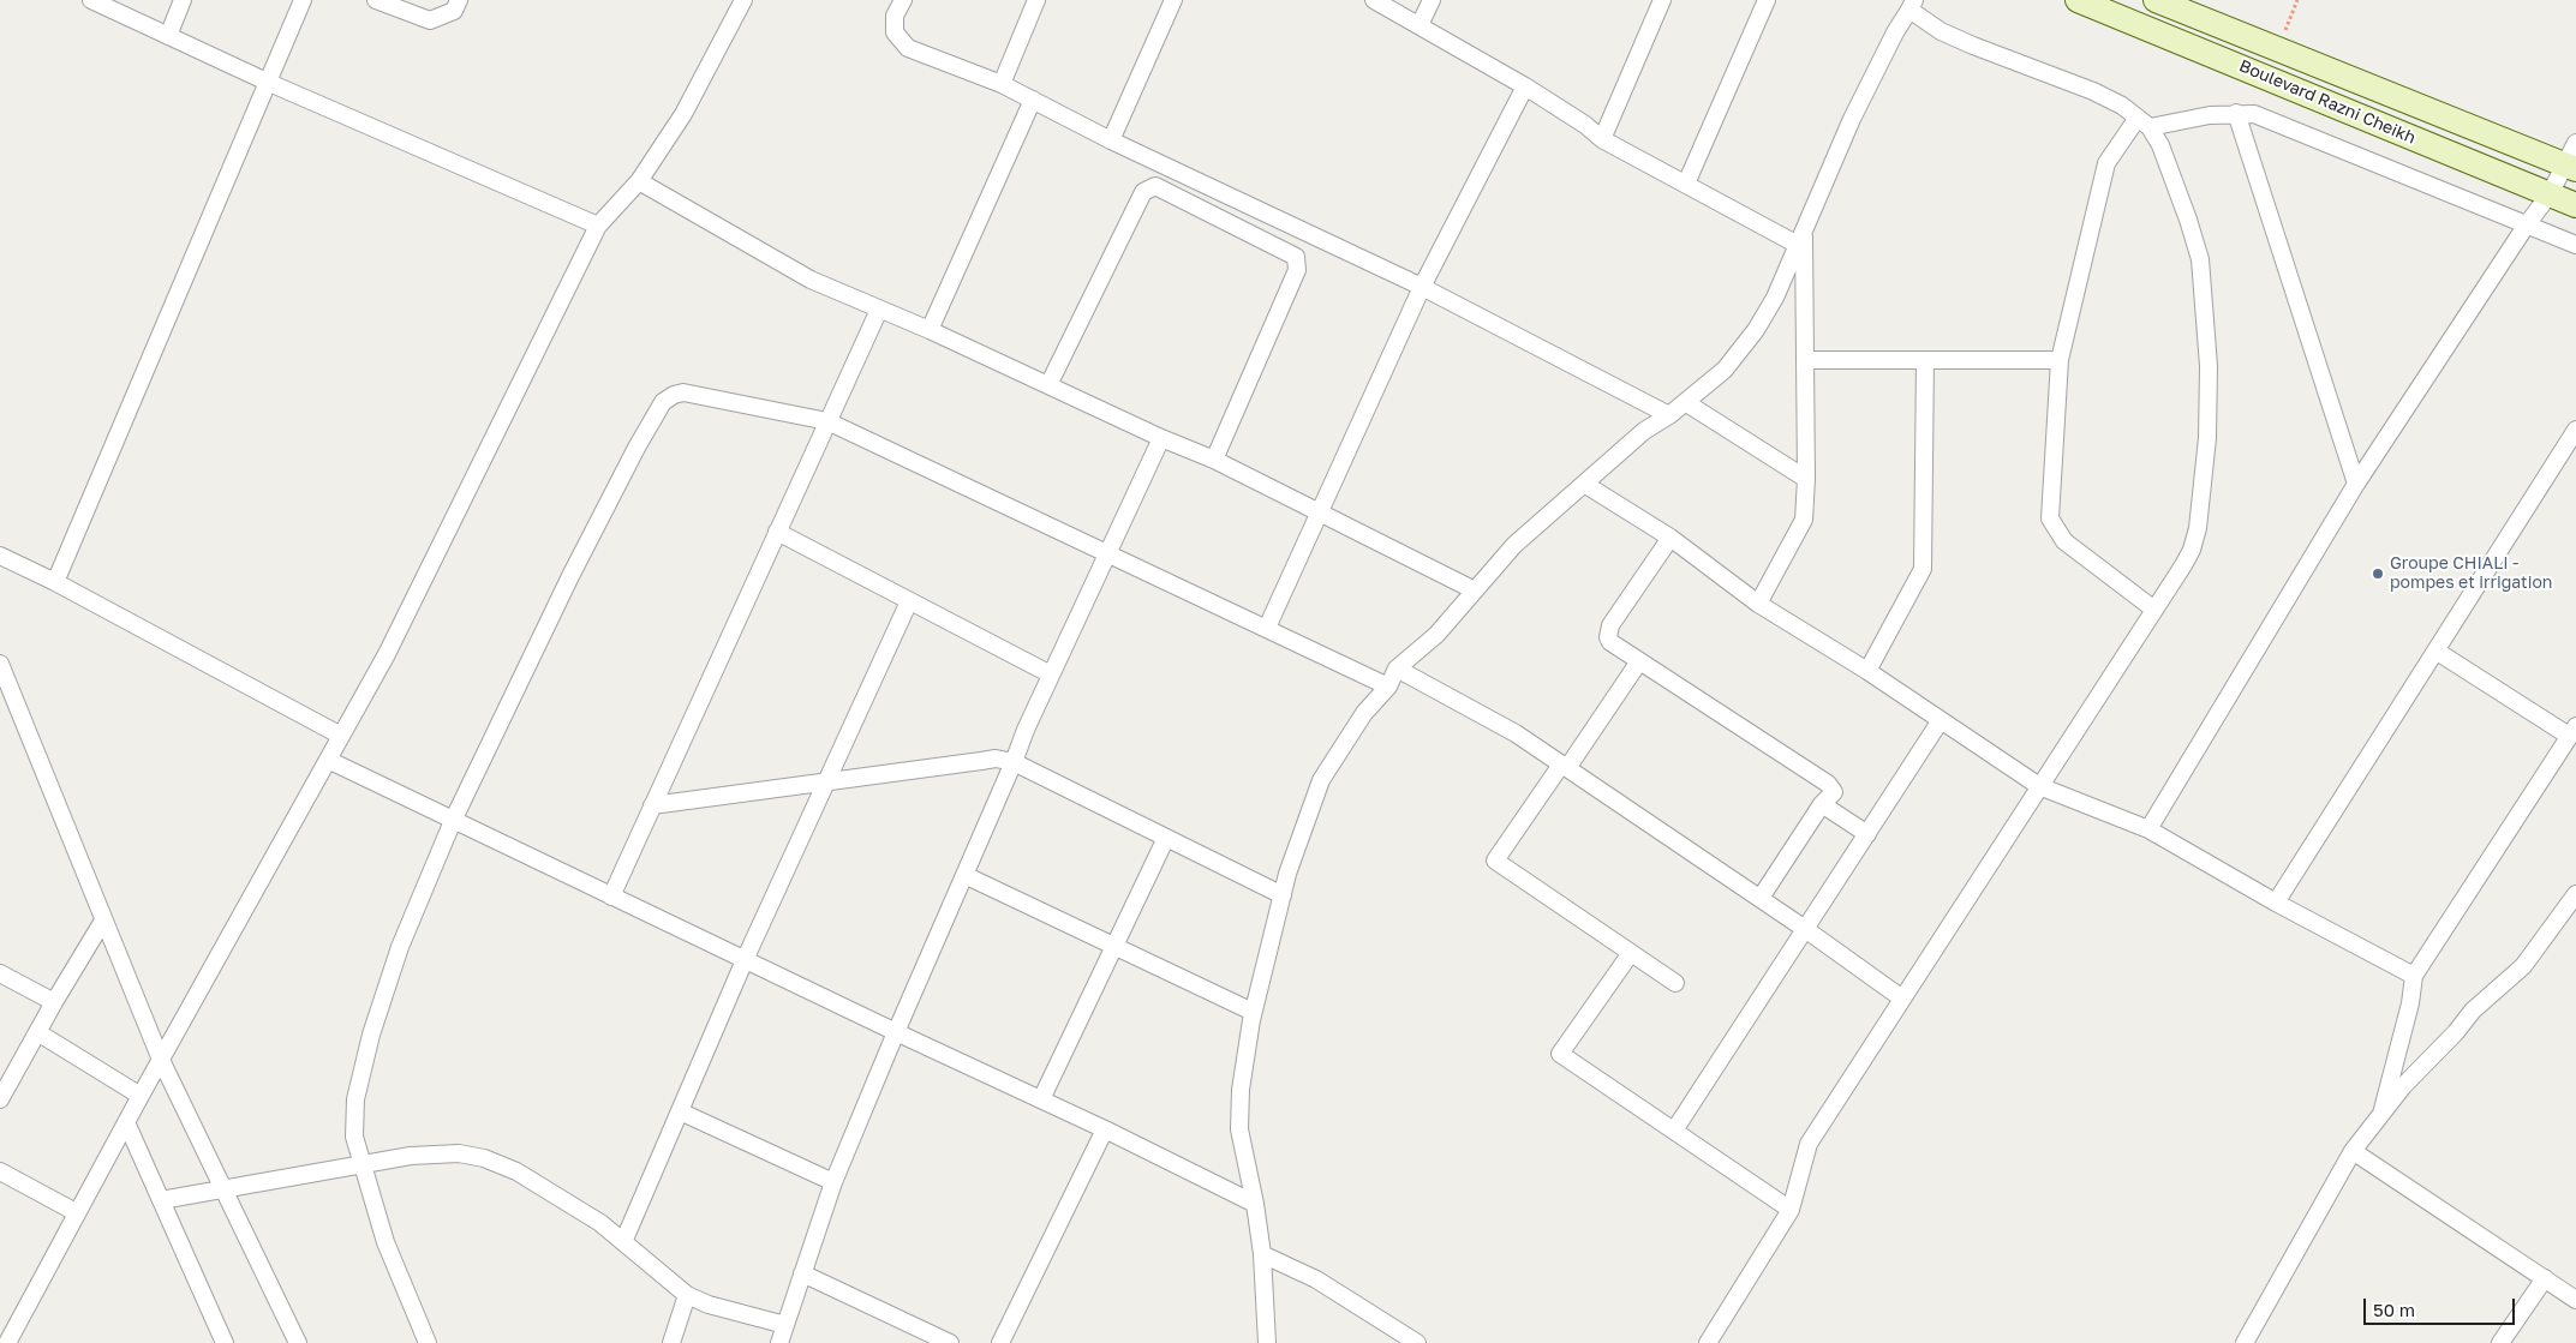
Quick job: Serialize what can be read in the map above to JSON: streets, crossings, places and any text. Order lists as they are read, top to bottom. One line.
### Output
{"streets":{"main road":["Boulevard Razni Cheikh"]},"places":["Groupe CHIALI - pompes et irrigation"],"scale_bar":"50 m"}
